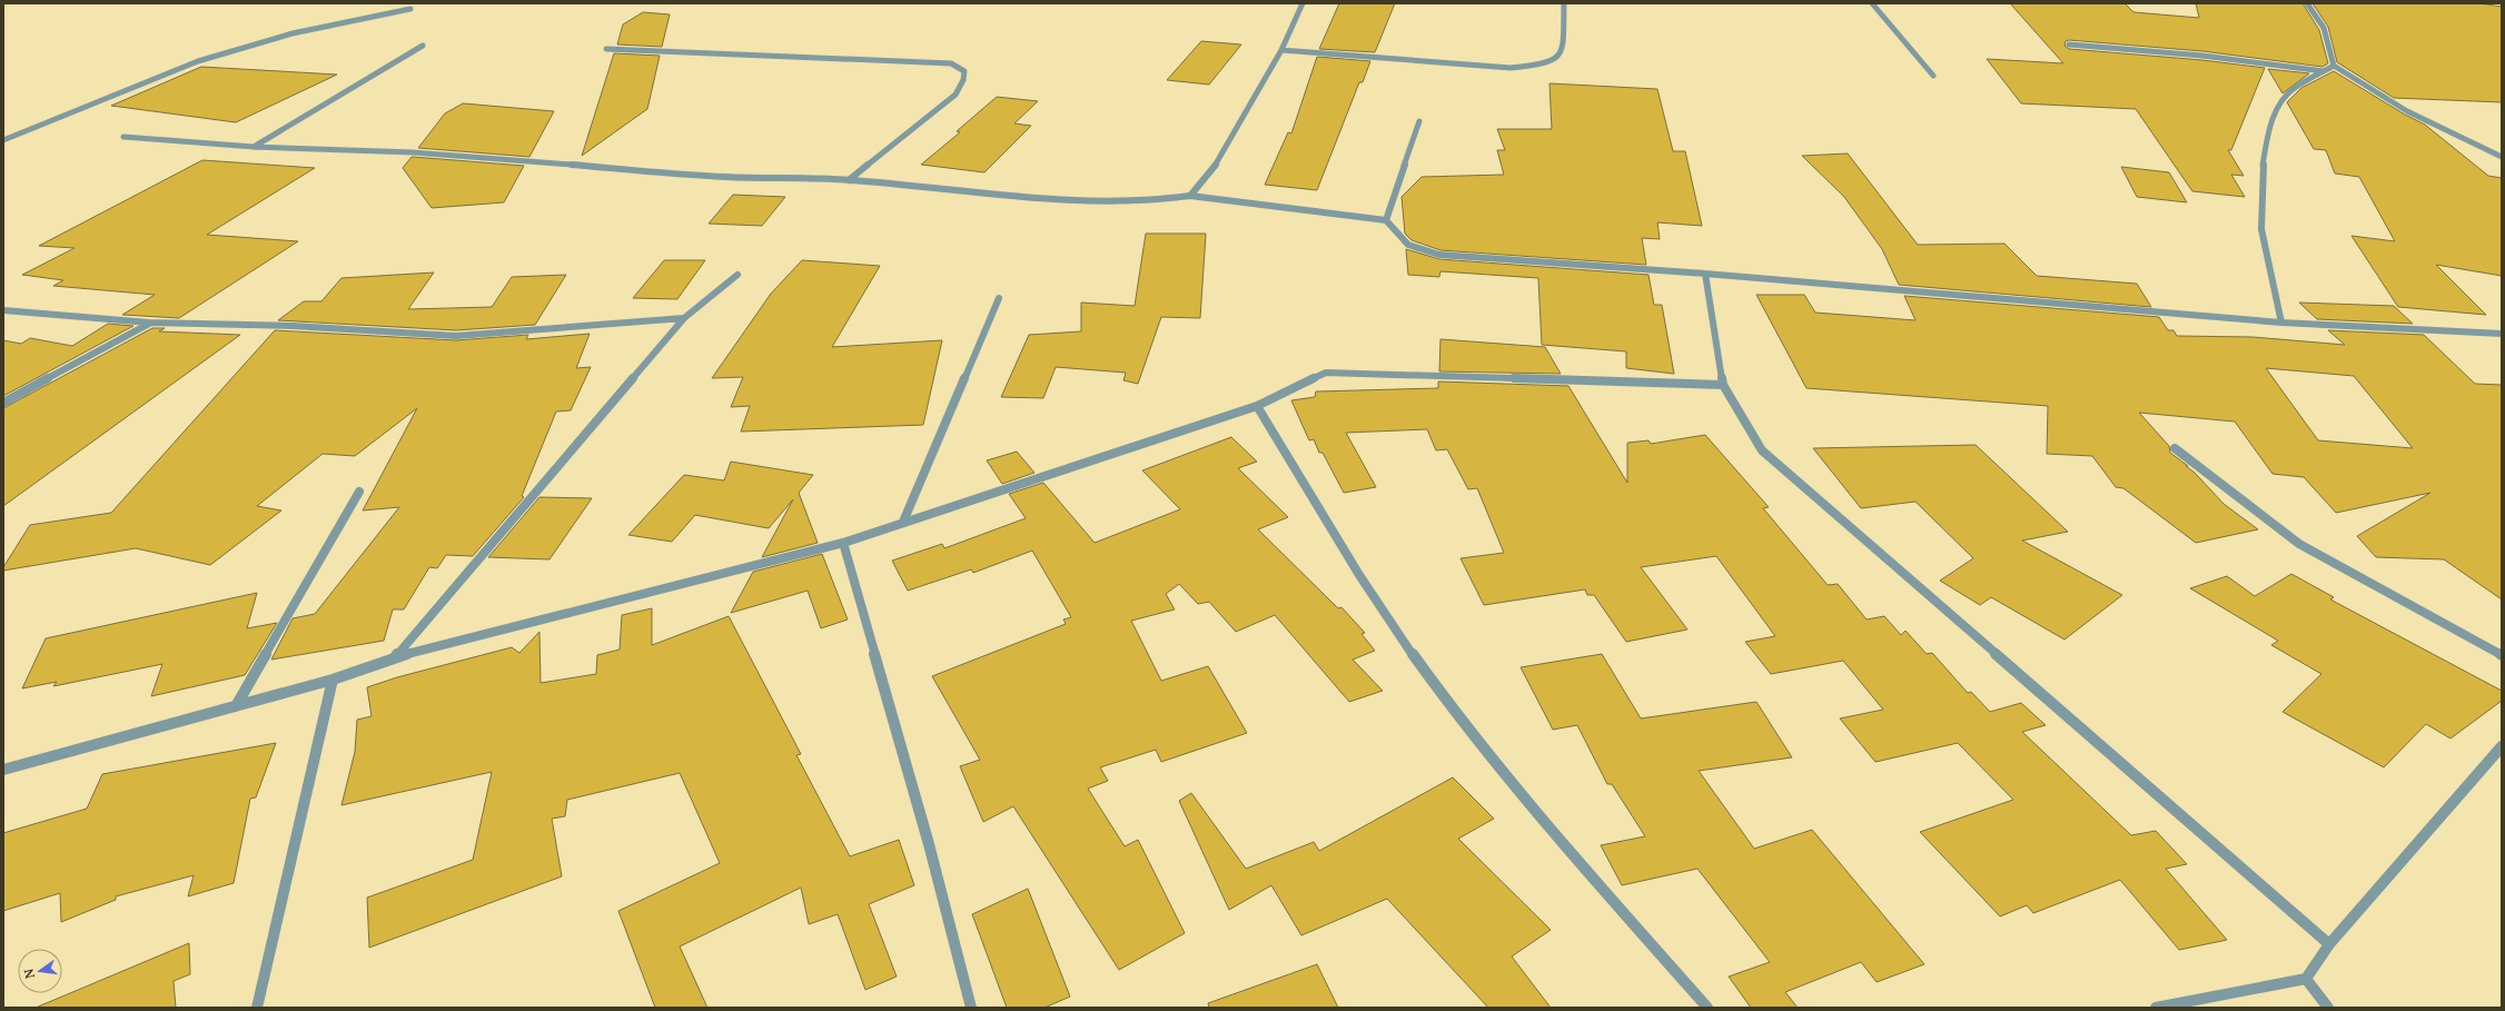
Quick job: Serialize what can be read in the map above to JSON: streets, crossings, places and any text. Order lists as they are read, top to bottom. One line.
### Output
{"north":"left"}
